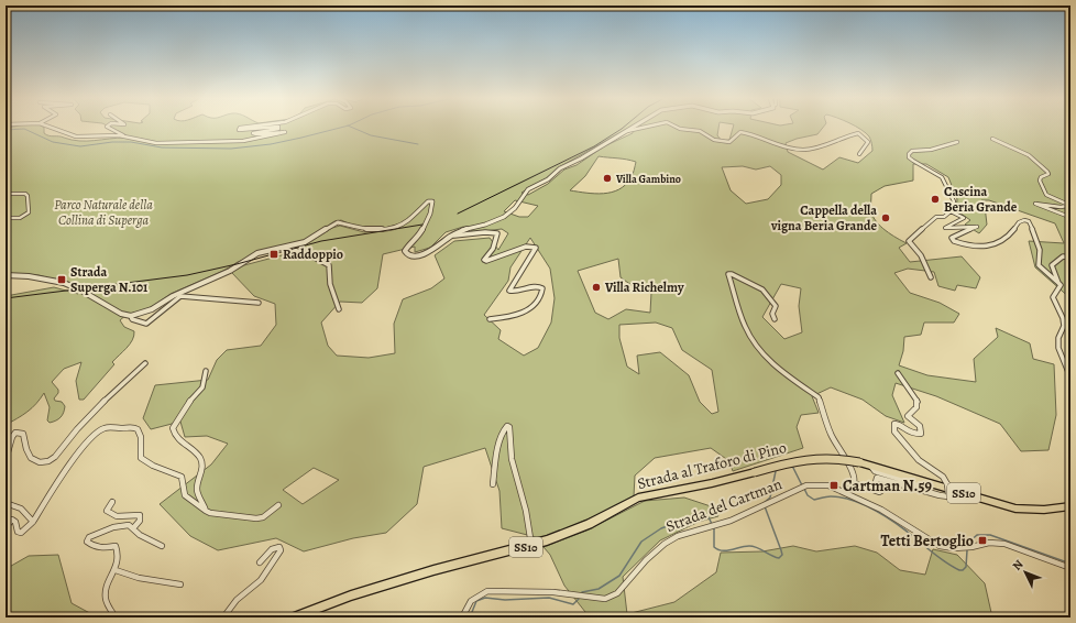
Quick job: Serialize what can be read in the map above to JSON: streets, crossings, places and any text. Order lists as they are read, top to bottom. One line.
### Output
{"streets":{"main road":["Strada al Traforo di Pino","SS10"],"street":["Strada del Cartman"]},"parks":["Parco Naturale della Collina di Superga"],"places":{"other":["Villa Gambino","Cascina Beria Grande","Cappella della vigna Beria Grande","Villa Richelmy"],"transit":["Raddoppio","Strada Superga N.101","Cartman N.59","Tetti Bertoglio"]},"north":"top left"}
